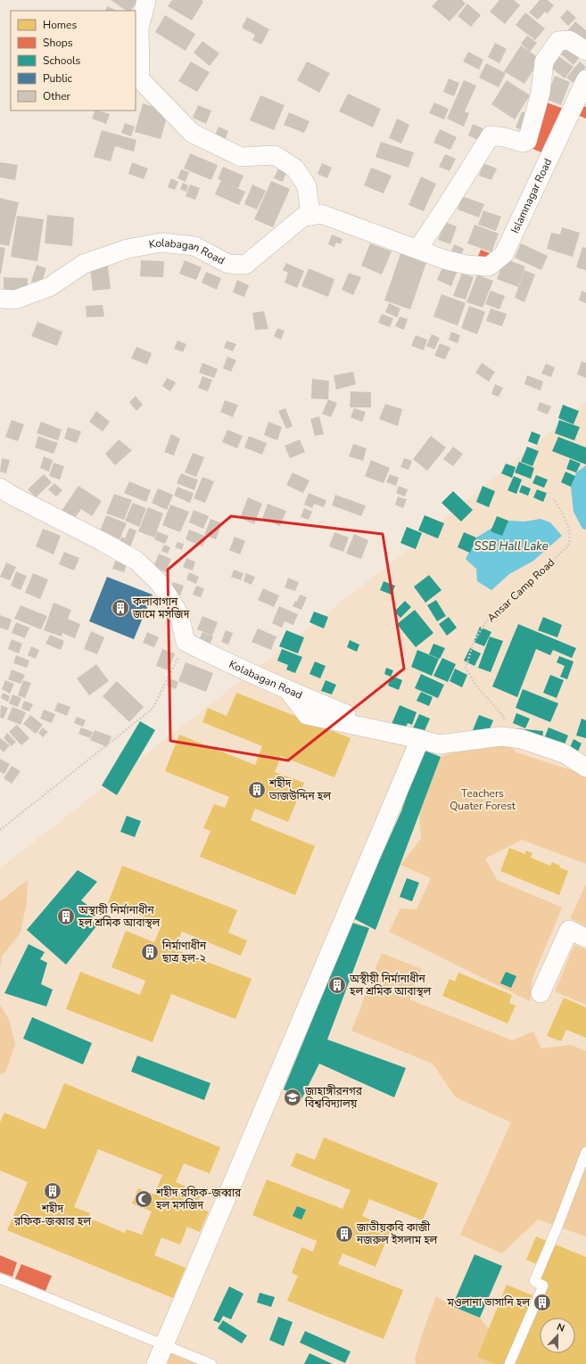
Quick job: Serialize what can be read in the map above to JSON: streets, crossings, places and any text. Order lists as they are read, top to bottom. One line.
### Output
{"streets":{"street":["Islamnagar Road","Kolabagan Road"],"path":["Ansar Camp Road"]},"crossings":[["Islamnagar Road","Kolabagan Road"],["Kolabagan Road","Ansar Camp Road"]],"water":["SSB Hall Lake"],"parks":["Teachers Quater Forest"],"places":{"building":["কলাবাগান জামে মসজিদ","শহীদ তাজউদ্দিন হল","অস্থায়ী নির্মানাধীন হল শ্রমিক আবাস্থল","নির্মাণাধীন ছাত্র হল-২","অস্থীয়ী নির্মানাধীন হল শ্রমিক আবাস্থল","শহীদ রফিক-জব্বার হল","জাতীয়কবি কাজী নজরুল ইসলাম হল","মওলানা ভাসানি হল"],"school or university":["জাহাঙ্গীরনগর বিশ্ববিদ্যালয়"],"mosque":["শহীদ রফিক-জব্বার হল মসজিদ"]},"legend":["Homes","Shops","Schools","Public","Other"],"north":"top"}
